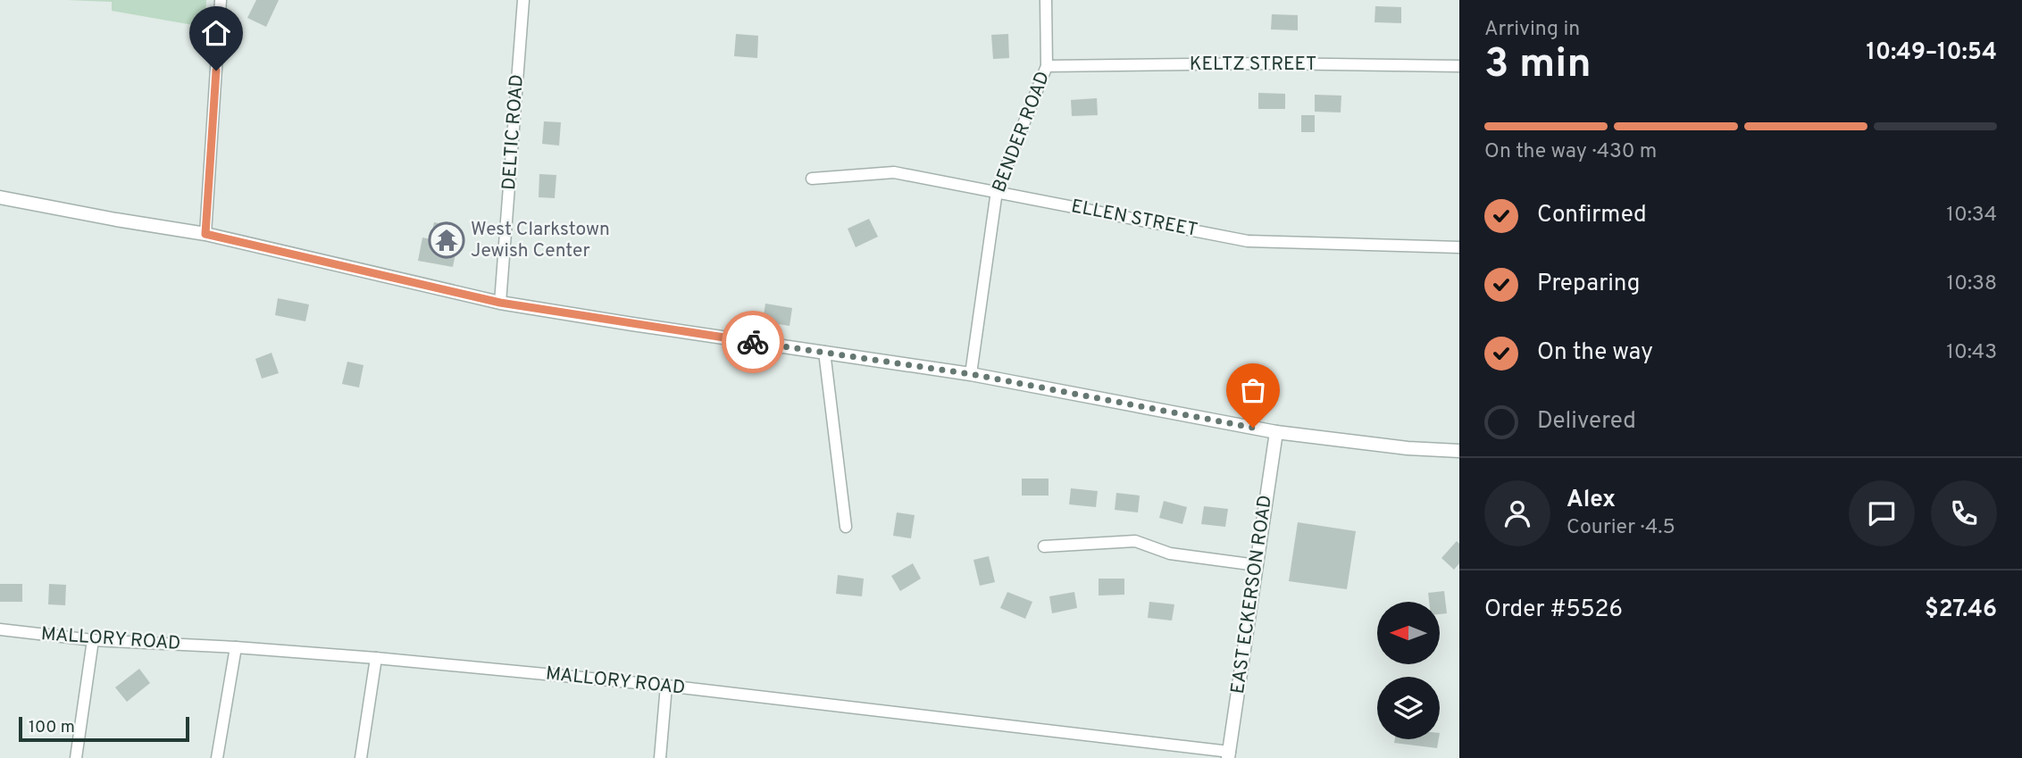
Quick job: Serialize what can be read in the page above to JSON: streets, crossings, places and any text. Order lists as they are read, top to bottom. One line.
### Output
{"streets":{"street":["KELTZ STREET","DELTIC ROAD","BENDER ROAD","ELLEN STREET","EAST ECKERSON ROAD","MALLORY ROAD"]},"crossings":[["KELTZ STREET","BENDER ROAD"],["BENDER ROAD","ELLEN STREET"],["EAST ECKERSON ROAD","MALLORY ROAD"]],"places":{"temple":["West Clarkstown Jewish Center"]},"scale_bar":"100 m","north":"left","page":{"heading":["3 min","Arriving in","10:49–10:54"],"panel":["Alex","Courier · 4.5","Order #5526","$27.46"],"bar":"On the way · 430 m","list":[["Confirmed","10:34"],["Preparing","10:38"],["On the way","10:43"],"Delivered"],"scale":"100 m"}}
